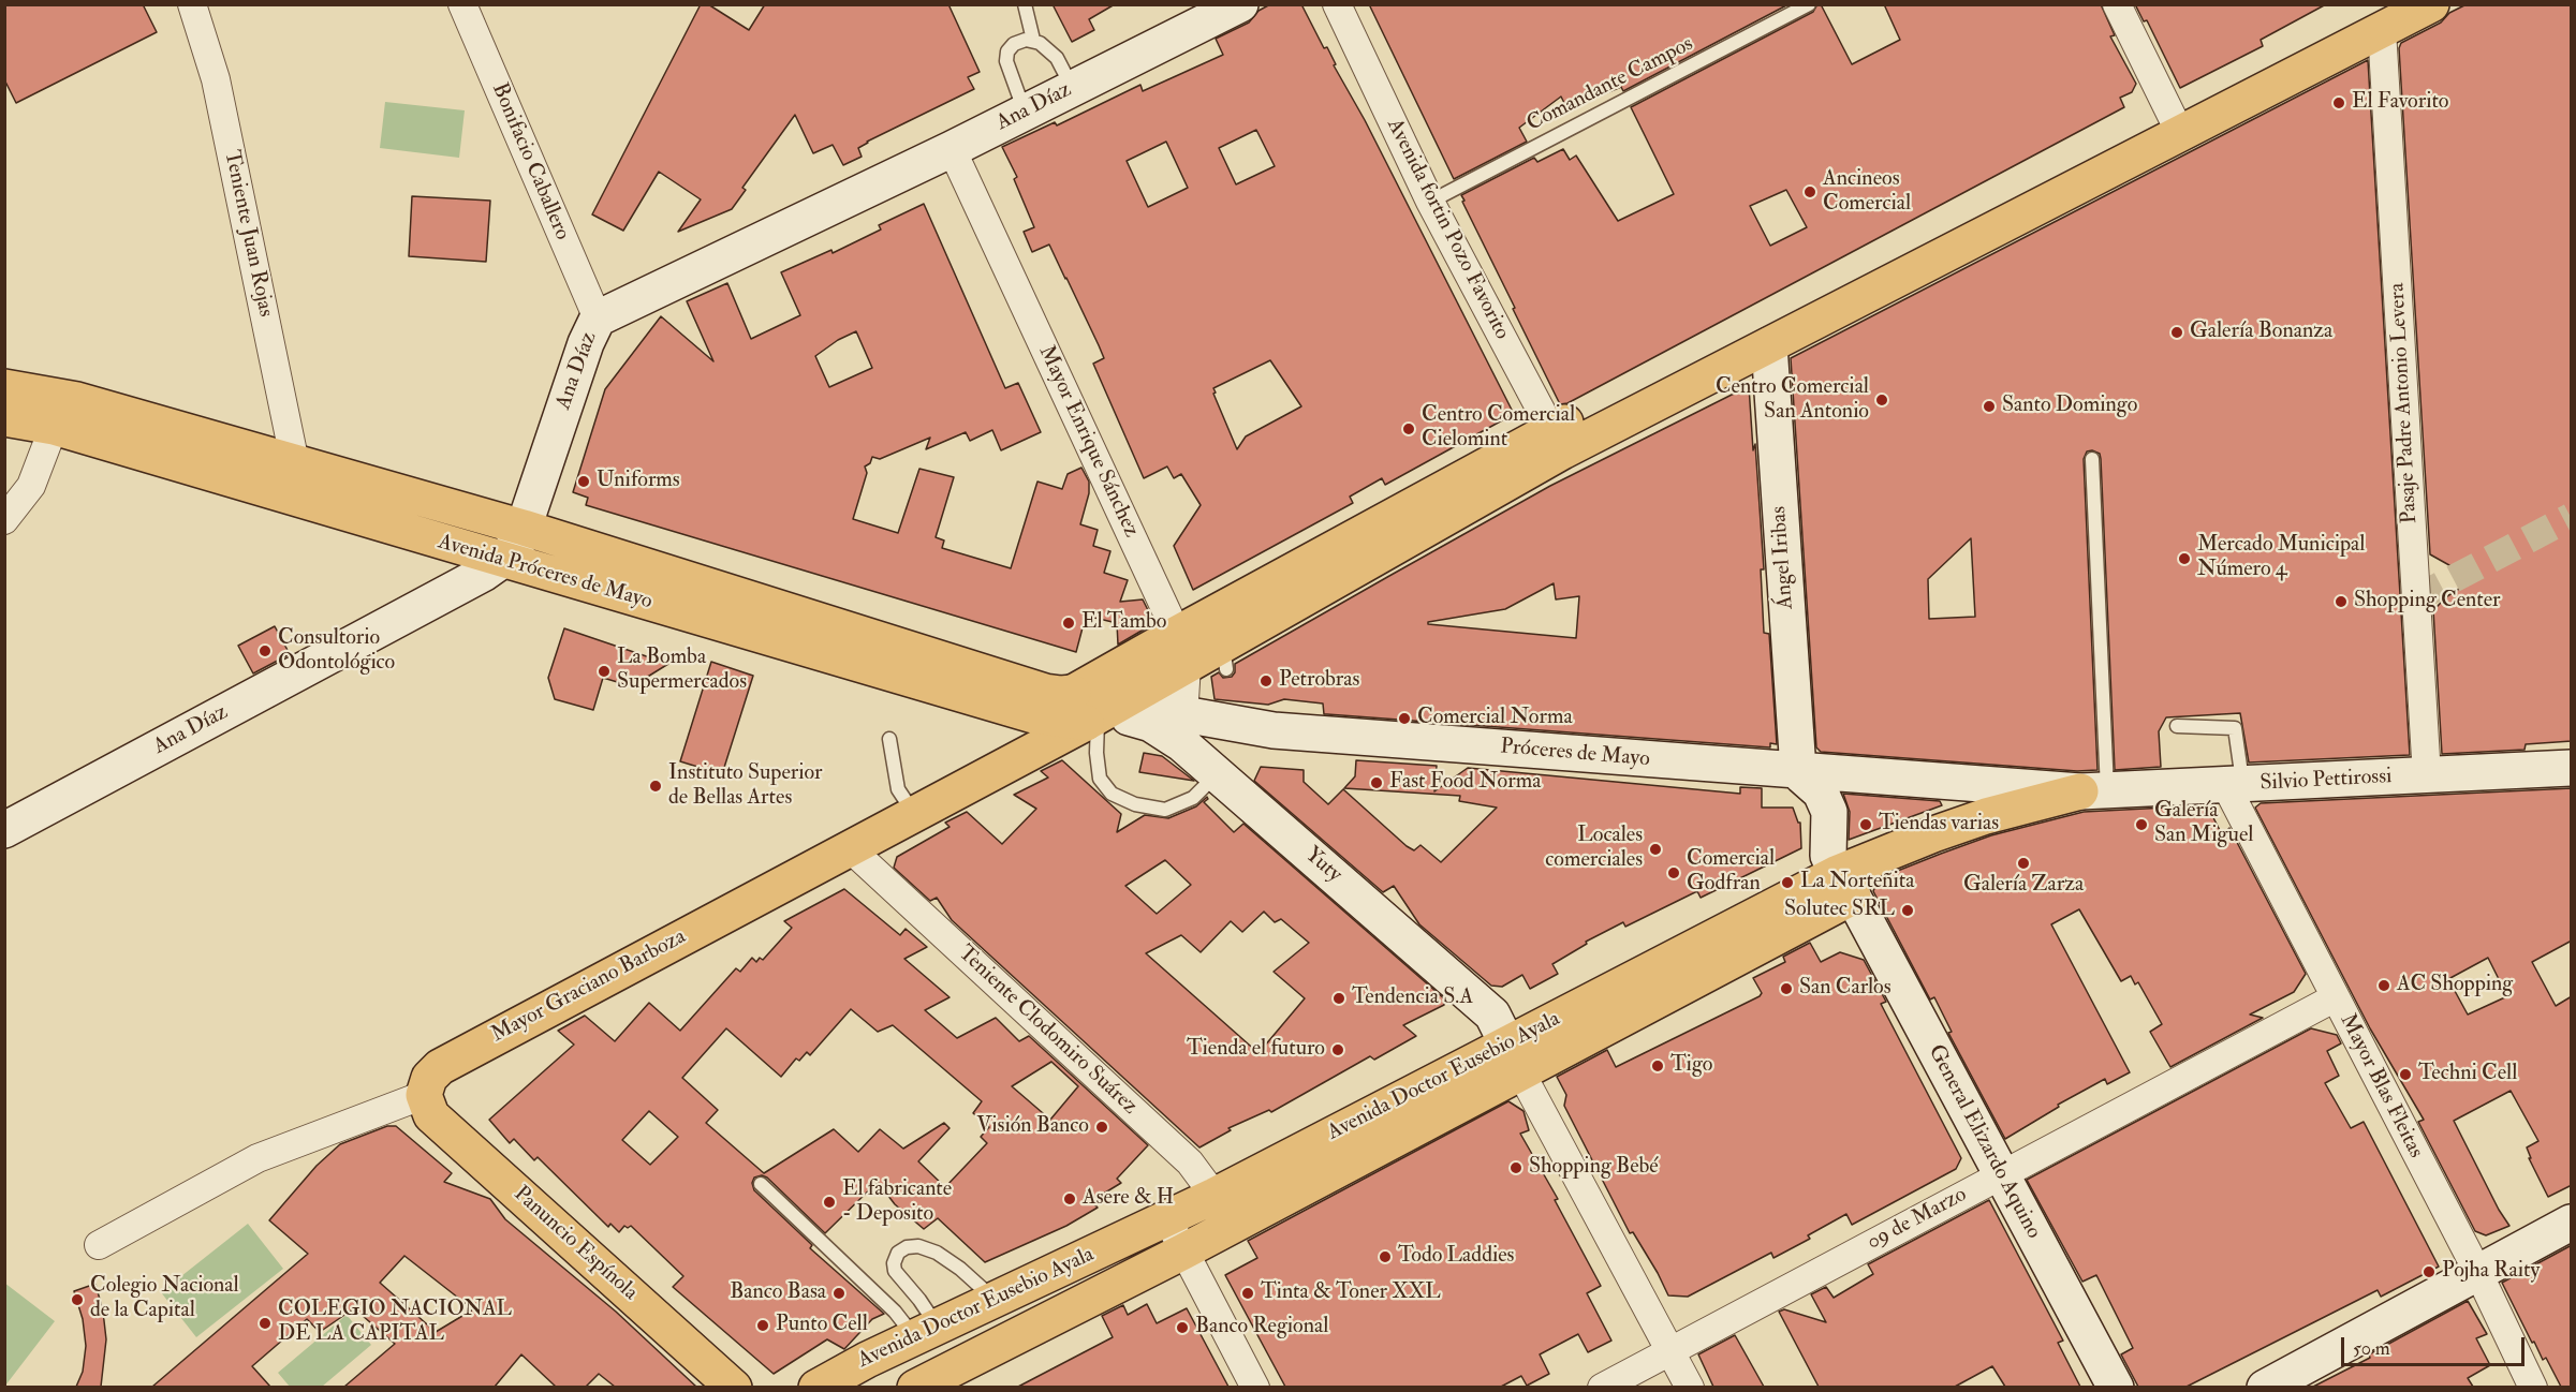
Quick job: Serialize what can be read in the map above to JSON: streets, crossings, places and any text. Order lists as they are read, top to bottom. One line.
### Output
{"streets":{"main road":["Ana Díaz","Ángel Iribas","Avenida Próceres de Mayo","Próceres de Mayo","Silvio Pettirossi","Yuty","Mayor Graciano Barboza","Avenida Doctor Eusebio Ayala","General Elizardo Aquino","Panuncio Espínola"],"street":["Bonifacio Caballero","Avenida fortin Pozo Favorito","Teniente Juan Rojas","Pasaje Padre Antonio Levera","Mayor Enrique Sánchez","Teniente Clodomiro Suárez","Mayor Blas Fleitas","09 de Marzo"],"lane":["Comandante Campos"]},"crossings":[["Comandante Campos","Avenida fortin Pozo Favorito"],["Ana Díaz","Bonifacio Caballero"],["Ana Díaz","Mayor Enrique Sánchez"],["Ana Díaz","Avenida Próceres de Mayo"],["Teniente Juan Rojas","Avenida Próceres de Mayo"],["Pasaje Padre Antonio Levera","Silvio Pettirossi"],["Mayor Enrique Sánchez","Próceres de Mayo"],["Mayor Enrique Sánchez","Yuty"],["Ángel Iribas","Próceres de Mayo"],["Ángel Iribas","General Elizardo Aquino"],["Avenida Próceres de Mayo","Próceres de Mayo"],["Avenida Próceres de Mayo","Mayor Graciano Barboza"],["Próceres de Mayo","Silvio Pettirossi"],["Próceres de Mayo","Yuty"],["Próceres de Mayo","Mayor Graciano Barboza"],["Próceres de Mayo","Avenida Doctor Eusebio Ayala"],["Próceres de Mayo","General Elizardo Aquino"],["Silvio Pettirossi","Avenida Doctor Eusebio Ayala"],["Silvio Pettirossi","Mayor Blas Fleitas"],["Yuty","Avenida Doctor Eusebio Ayala"],["Mayor Graciano Barboza","Teniente Clodomiro Suárez"],["Mayor Graciano Barboza","Panuncio Espínola"],["Teniente Clodomiro Suárez","Avenida Doctor Eusebio Ayala"],["Avenida Doctor Eusebio Ayala","General Elizardo Aquino"],["Mayor Blas Fleitas","09 de Marzo"],["General Elizardo Aquino","09 de Marzo"]],"places":["El Favorito","Ancineos Comercial","Galería Bonanza","Centro Comercial San Antonio","Santo Domingo","Centro Comercial Cielomint","Uniforms","Mercado Municipal Número 4","Shopping Center","El Tambo","Consultorio Odontológico","La Bomba Supermercados","Petrobras","Comercial Norma","Fast Food Norma","Instituto Superior de Bellas Artes","Tiendas varias","Galería San Miguel","Locales comerciales","Galería Zarza","Comercial Godfran","La Norteñita","Solutec SRL","AC Shopping","San Carlos","Tendencia S.A","Tienda el futuro","Tigo","Techni Cell","Visión Banco","Shopping Bebé","Asere & H","El fabricante - Deposito","Todo Laddies","Pojha Raity","Banco Basa","Tinta & Toner XXL","Colegio Nacional de la Capital","COLEGIO NACIONAL DE LA CAPITAL","Punto Cell","Banco Regional"],"scale_bar":"50 m"}
